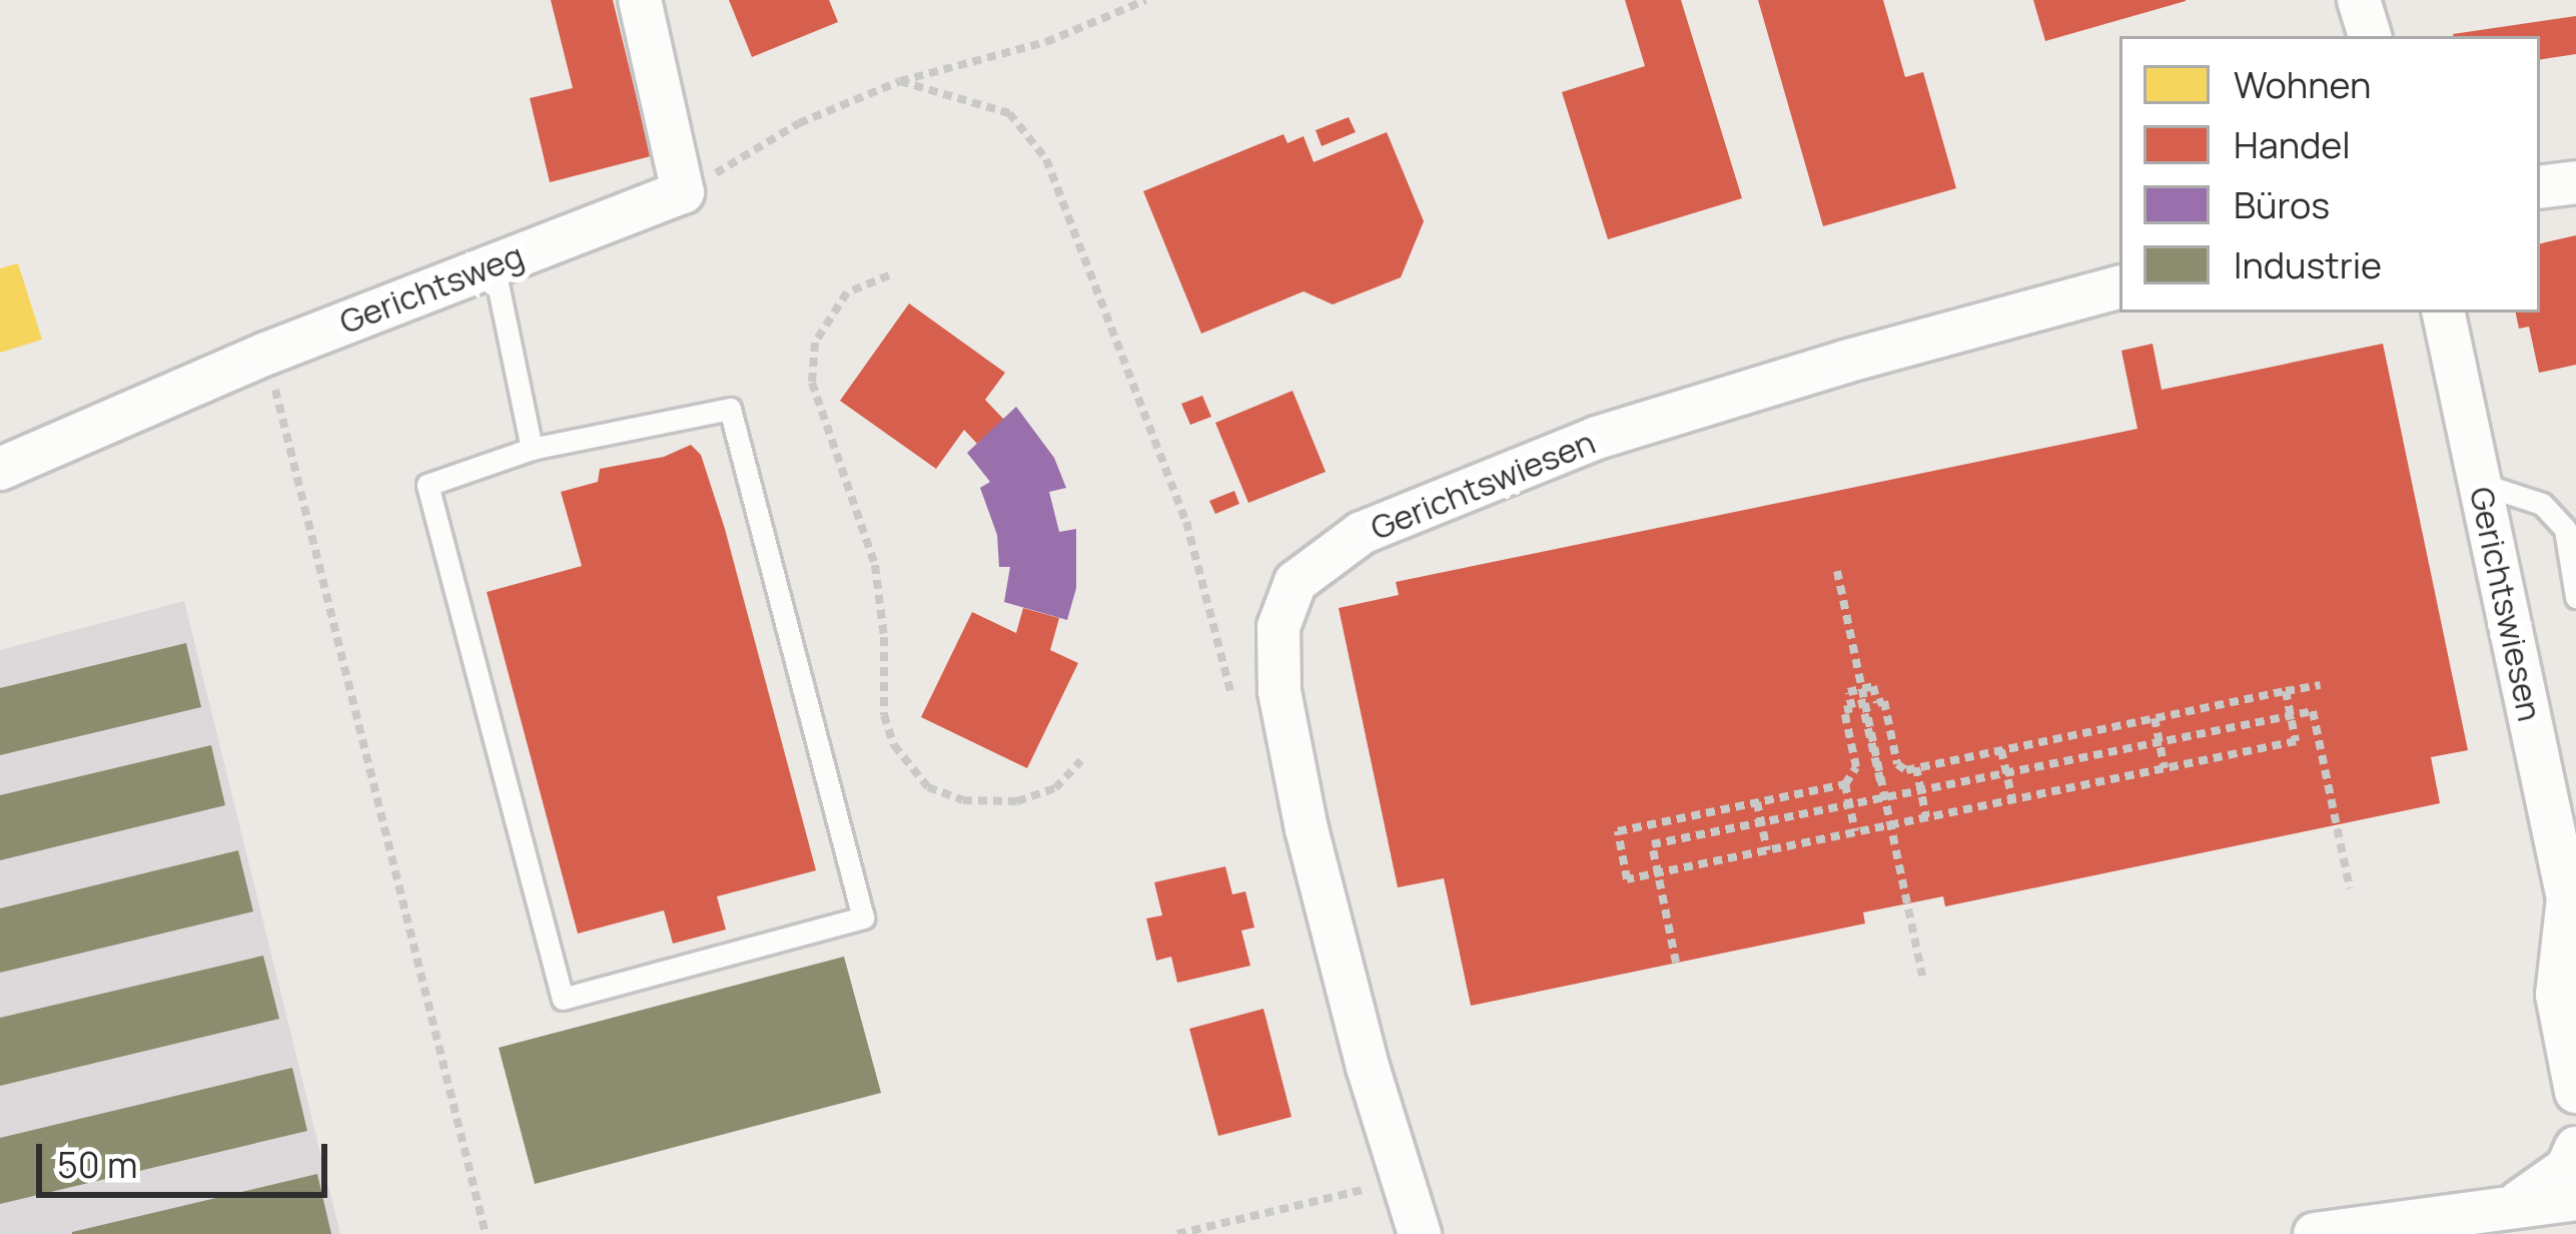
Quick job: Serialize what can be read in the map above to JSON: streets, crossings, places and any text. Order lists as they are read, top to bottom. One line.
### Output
{"streets":{"street":["Gerichtsweg","Gerichtswiesen"]},"legend":["Wohnen","Handel","Büros","Industrie"],"scale_bar":"50 m"}
